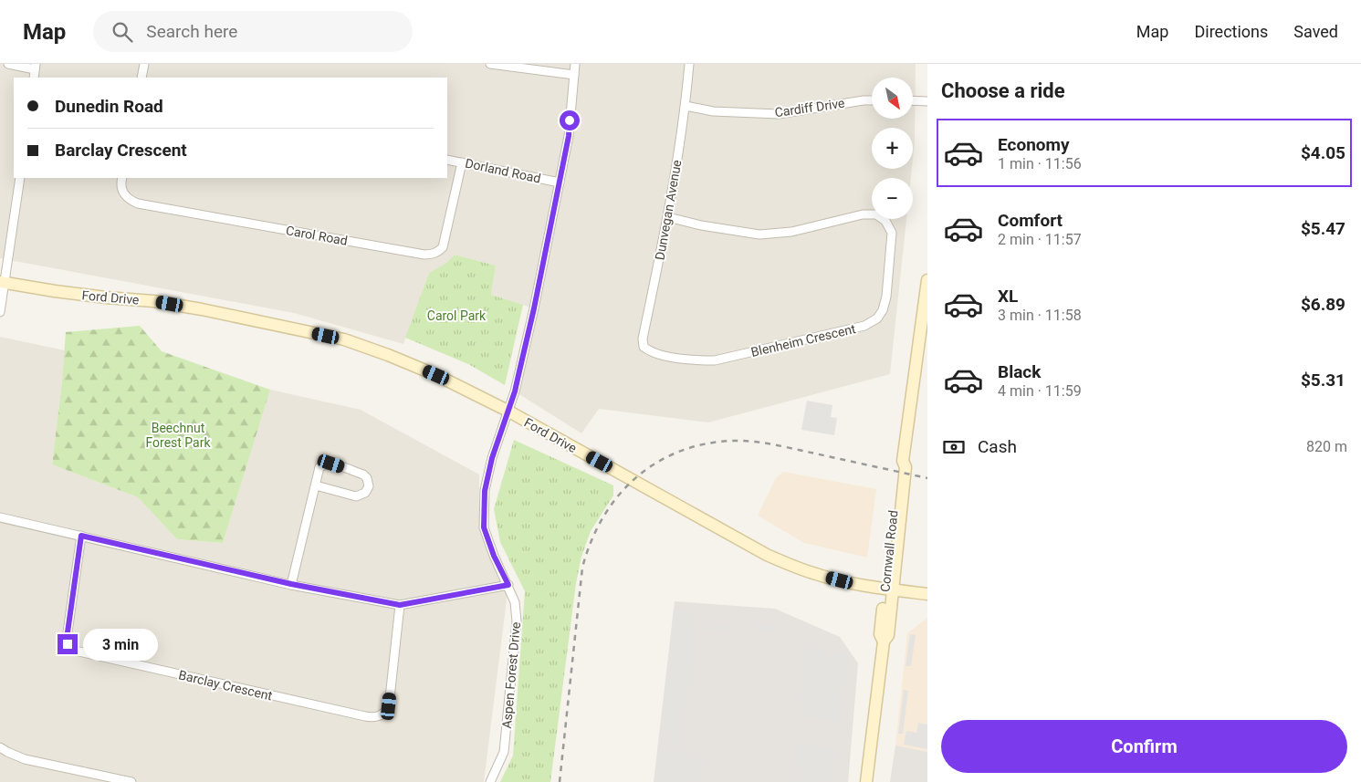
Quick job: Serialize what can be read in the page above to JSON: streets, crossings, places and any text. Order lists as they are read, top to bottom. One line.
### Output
{"streets":{"main road":["Ford Drive","Cornwall Road"],"street":["Cardiff Drive","Dorland Road","Dunvegan Avenue","Carol Road","Blenheim Crescent","Aspen Forest Drive","Barclay Crescent"]},"crossings":[["Cardiff Drive","Dunvegan Avenue"],["Dorland Road","Carol Road"],["Dorland Road","Aspen Forest Drive"],["Dunvegan Avenue","Blenheim Crescent"],["Ford Drive","Cornwall Road"],["Ford Drive","Aspen Forest Drive"]],"parks":["Carol Park","Beechnut Forest Park"],"north":"bottom right","page":{"header":"Map","search":"Search here","nav":["Map","Directions","Saved"],"heading":"Choose a ride","map_buttons":["+","−"],"banner":["Dunedin Road","Barclay Crescent"],"list":[{"name":"Economy","note":"1 min · 11:56","value":"$4.05"},{"name":"Comfort","note":"2 min · 11:57","value":"$5.47"},{"name":"XL","note":"3 min · 11:58","value":"$6.89"},{"name":"Black","note":"4 min · 11:59","value":"$5.31"}],"pay":["Cash","820 m"],"bubble":"3 min","buttons":"Confirm"}}
